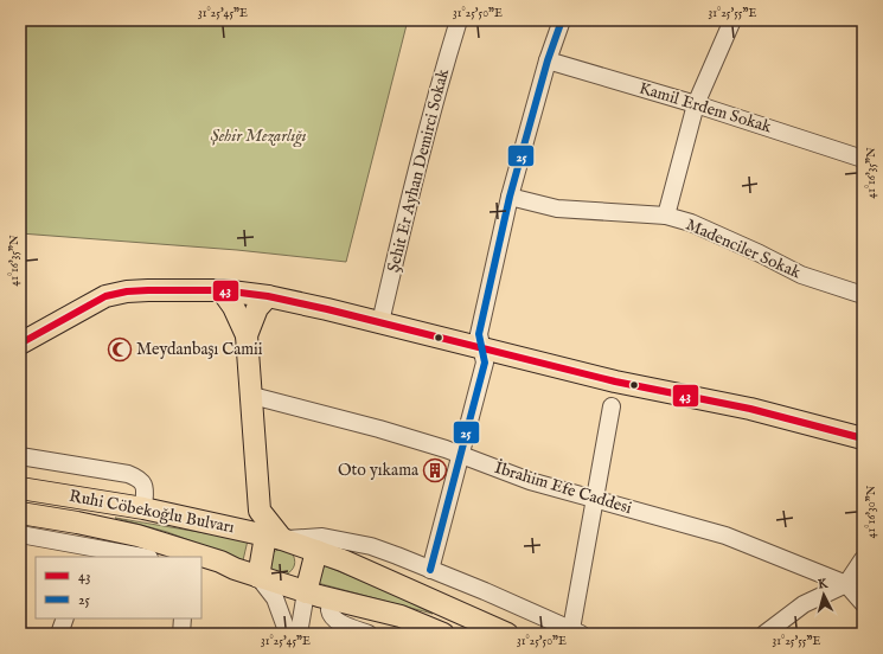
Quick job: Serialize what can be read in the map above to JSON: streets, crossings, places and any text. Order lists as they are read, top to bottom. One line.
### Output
{"streets":{"main road":["Ruhi Cöbekoğlu Bulvarı"],"street":["Kamil Erdem Sokak","Şehit Er Ayhan Demirci Sokak","Madenciler Sokak","İbrahim Efe Caddesi"]},"parks":["Şehir Mezarlığı"],"places":{"mosque":["Meydanbaşı Camii"],"building":["Oto yıkama"]},"lines":["transit line 25","transit line 43"],"legend":["43","25"],"north":"top","coordinates":["31°25'45\"E","31°25'50\"E","31°25'55\"E","41°16'35\"N","41°16'30\"N"]}
